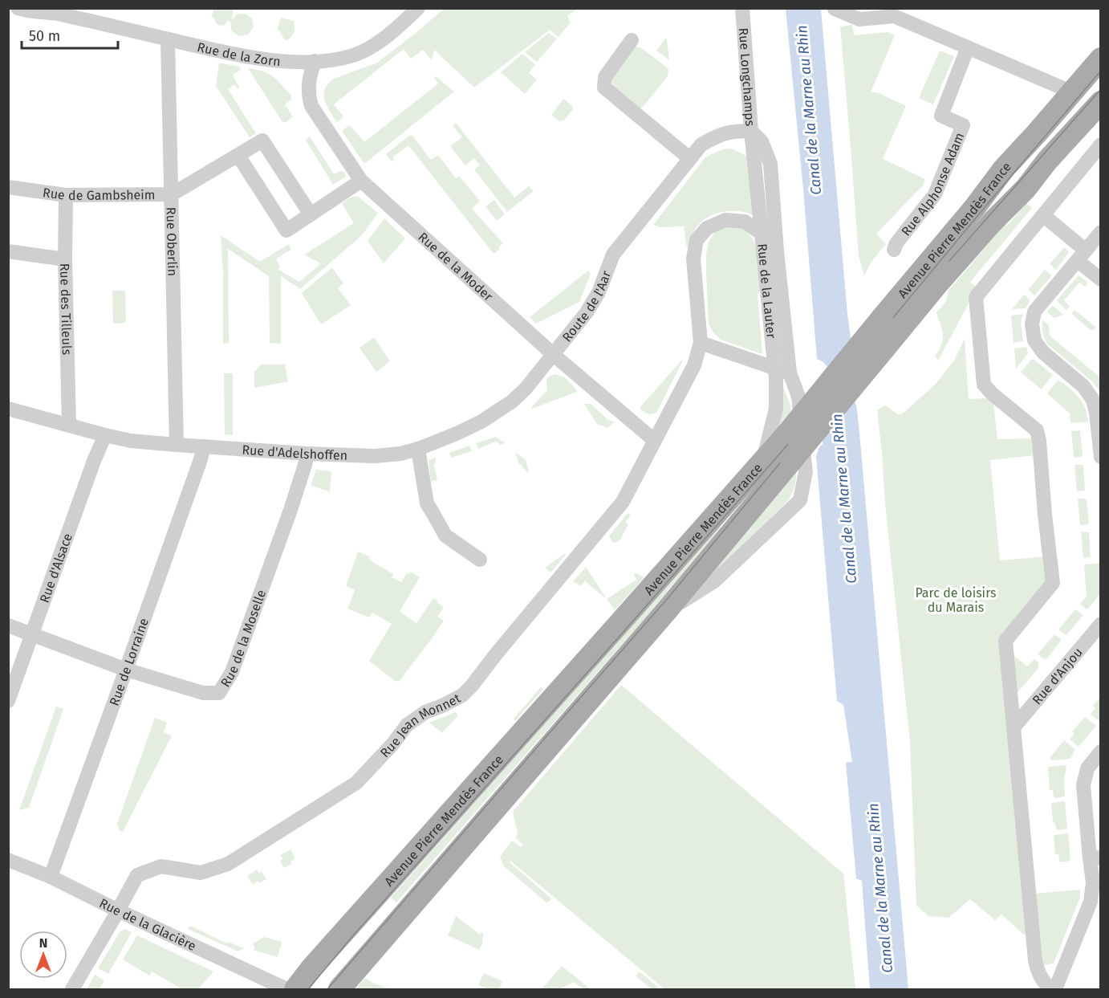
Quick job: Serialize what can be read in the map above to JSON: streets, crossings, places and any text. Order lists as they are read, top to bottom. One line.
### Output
{"streets":{"main road":["Avenue Pierre Mendès France"],"street":["Rue de la Zorn","Rue Longchamps","Rue Alphonse Adam","Rue de Gambsheim","Rue Oberlin","Rue de la Moder","Rue de la Lauter","Route de l'Aar","Rue des Tilleuls","Rue d'Adelshoffen","Rue d'Alsace","Rue de la Moselle","Rue de Lorraine","Rue d'Anjou","Rue Jean Monnet","Rue de la Glacière"]},"crossings":[["Rue de la Zorn","Rue Oberlin"],["Rue de la Zorn","Rue de la Moder"],["Rue Longchamps","Route de l'Aar"],["Rue de Gambsheim","Rue Oberlin"],["Rue de Gambsheim","Rue des Tilleuls"],["Avenue Pierre Mendès France","Rue de la Lauter"],["Rue Oberlin","Rue d'Adelshoffen"],["Rue de la Moder","Rue de la Lauter"],["Rue de la Moder","Route de l'Aar"],["Rue de la Moder","Rue d'Adelshoffen"],["Rue de la Moder","Rue Jean Monnet"],["Rue de la Lauter","Rue Jean Monnet"],["Route de l'Aar","Rue d'Adelshoffen"],["Rue des Tilleuls","Rue d'Adelshoffen"],["Rue d'Adelshoffen","Rue d'Alsace"],["Rue d'Adelshoffen","Rue de la Moselle"],["Rue d'Adelshoffen","Rue de Lorraine"],["Rue d'Alsace","Rue de la Moselle"],["Rue de la Moselle","Rue de Lorraine"],["Rue de Lorraine","Rue de la Glacière"],["Rue Jean Monnet","Rue de la Glacière"]],"water":["Canal de la Marne au Rhin"],"parks":["Parc de loisirs du Marais"],"scale_bar":"50 m","north":"top"}
